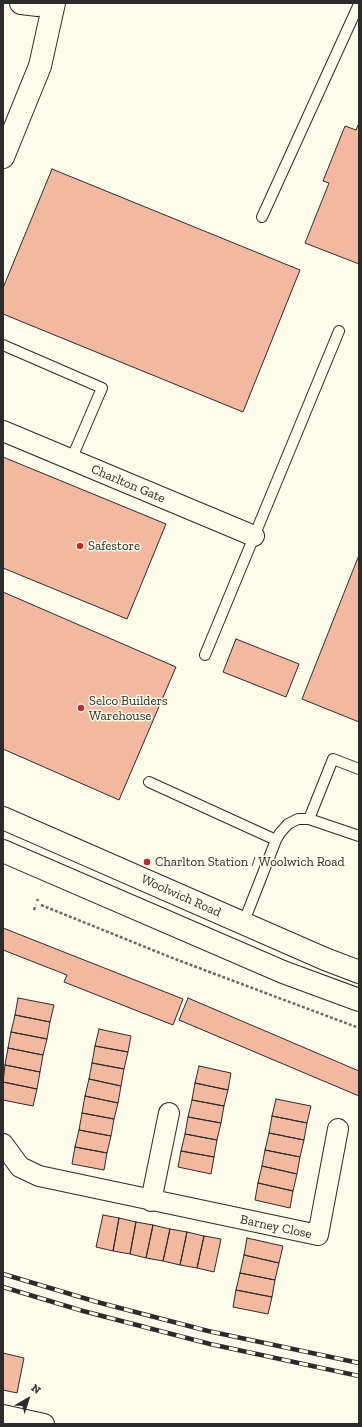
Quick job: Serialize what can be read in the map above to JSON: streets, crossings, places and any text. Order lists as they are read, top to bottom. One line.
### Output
{"streets":{"main road":["Woolwich Road"],"street":["Charlton Gate","Barney Close"]},"places":["Safestore","Selco Builders Warehouse","Charlton Station / Woolwich Road"],"north":"top right"}
